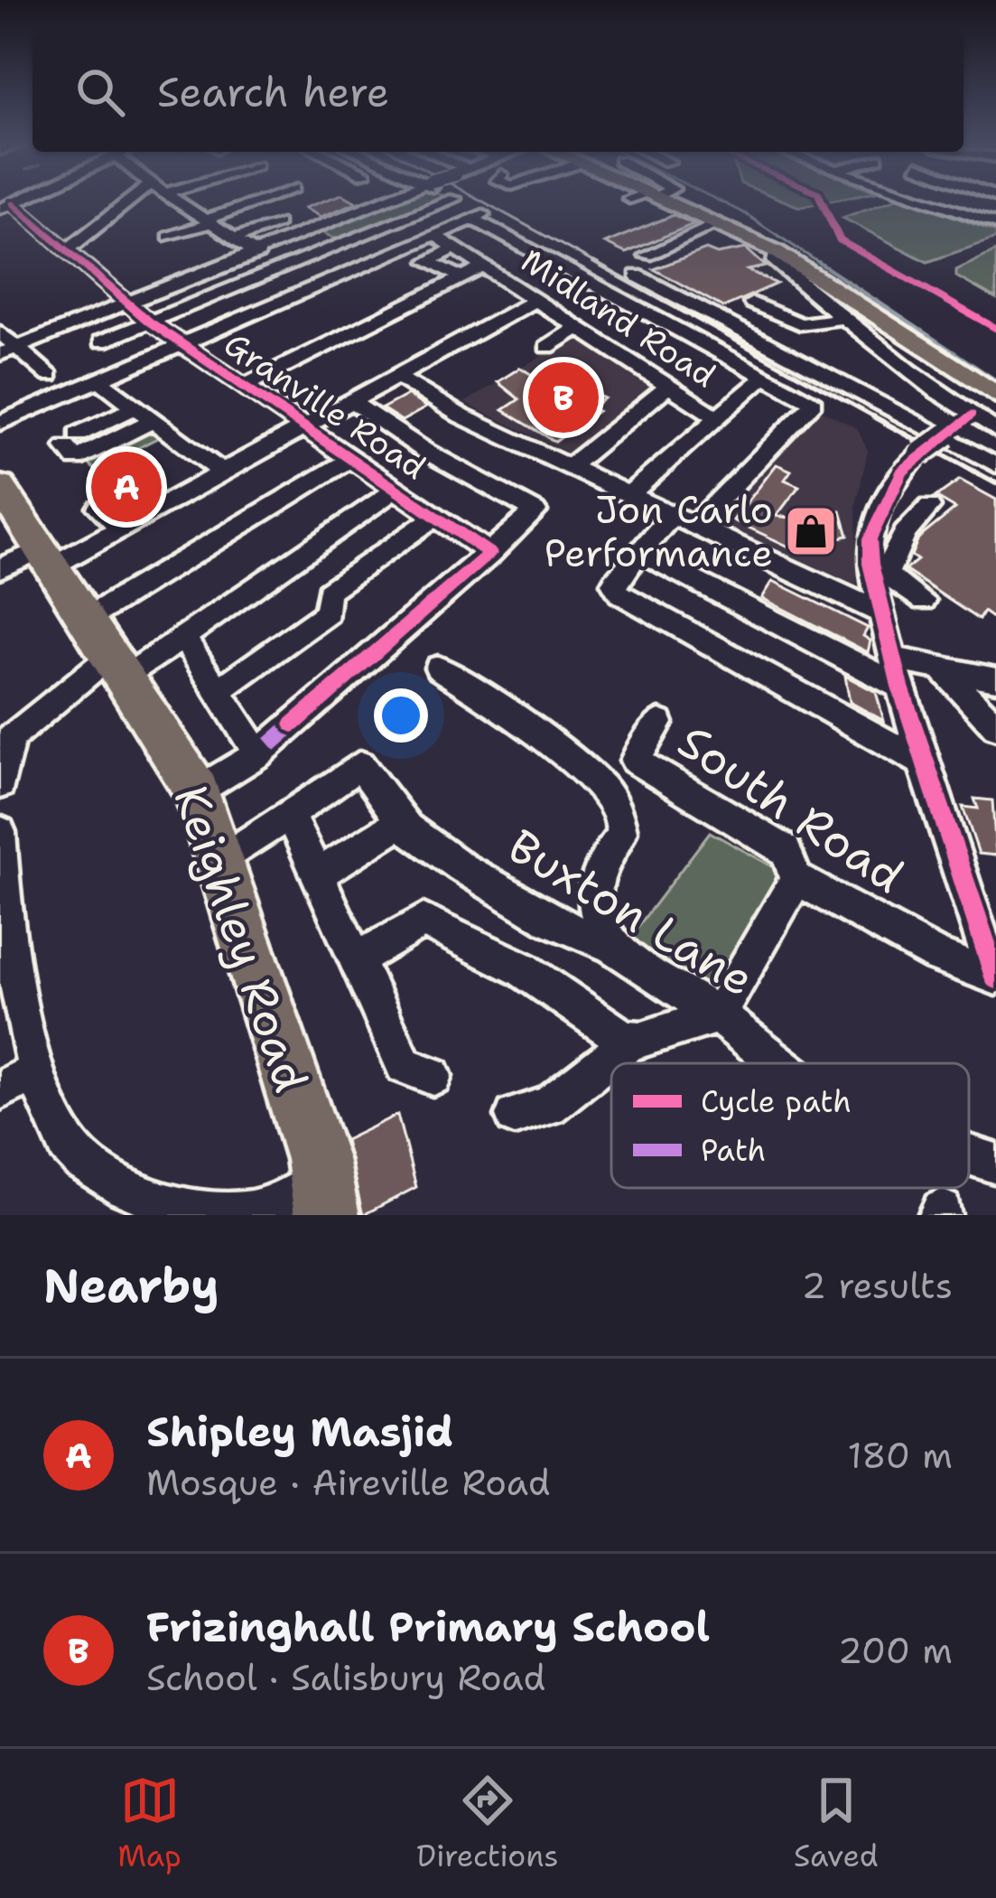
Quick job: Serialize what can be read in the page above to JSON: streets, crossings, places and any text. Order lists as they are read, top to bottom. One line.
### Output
{"streets":{"highway":["Keighley Road"],"street":["Midland Road","Granville Road","South Road","Buxton Lane"]},"places":{"shop":["Jon Carlo Performance"]},"legend":["Cycle path","Path"],"page":{"search":"Search here","pins":["B","A"],"heading":["Nearby","2 results"],"list":[{"mark":"A","name":"Shipley Masjid","note":"Mosque · Aireville Road","value":"180 m"},{"mark":"B","name":"Frizinghall Primary School","note":"School · Salisbury Road","value":"200 m"}],"nav":["Map","Directions","Saved"]}}
